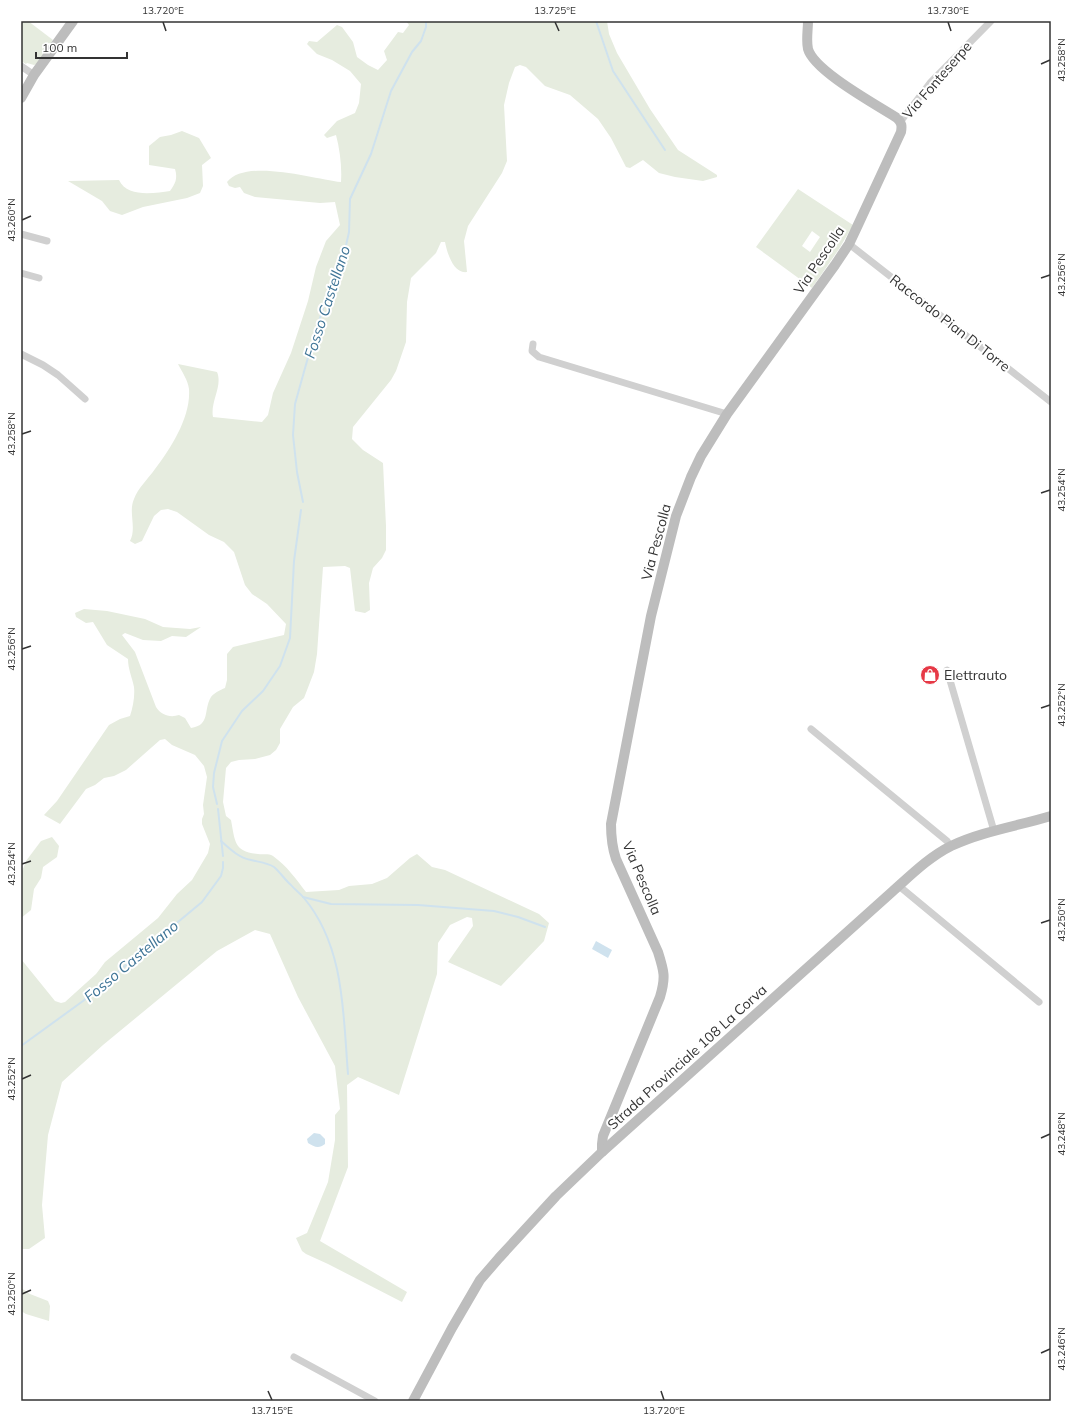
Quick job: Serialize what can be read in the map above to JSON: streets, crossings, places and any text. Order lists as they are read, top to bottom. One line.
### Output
{"streets":{"street":["Via Fonteserpe","Via Pescolla","Raccordo Pian Di Torre","Strada Provinciale 108 La Corva"]},"crossings":[["Via Fonteserpe","Via Pescolla"],["Via Pescolla","Raccordo Pian Di Torre"],["Via Pescolla","Strada Provinciale 108 La Corva"]],"water":["Fosso Castellano"],"places":{"shop":["Elettrauto"]},"scale_bar":"100 m","coordinates":["13.720°E","13.725°E","13.730°E","43.258°N","43.260°N","43.256°N","43.254°N","43.252°N","43.250°N","43.248°N","43.246°N","13.715°E"]}
